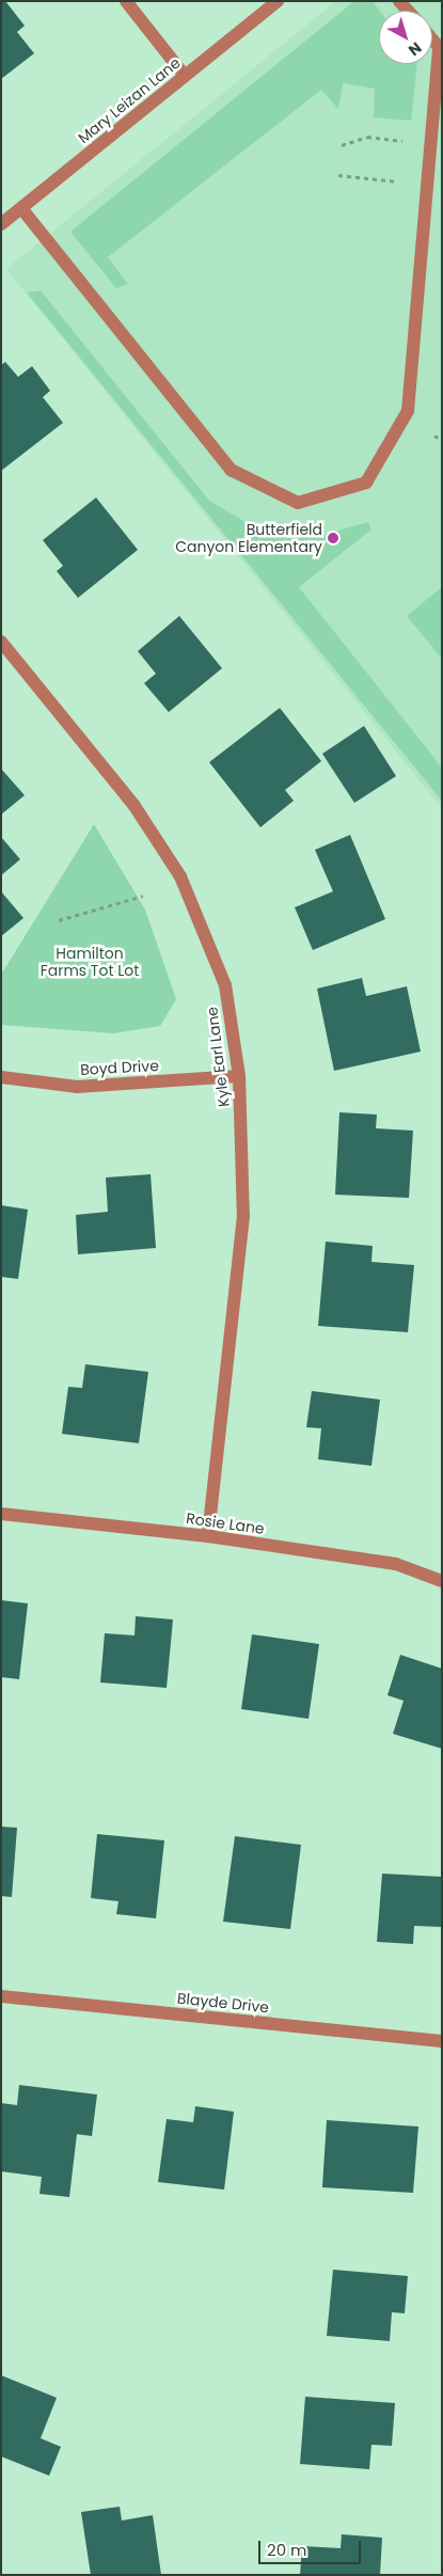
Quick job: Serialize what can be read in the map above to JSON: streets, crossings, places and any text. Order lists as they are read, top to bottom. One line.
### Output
{"streets":{"street":["Mary Leizan Lane","Kyle Earl Lane","Boyd Drive","Rosie Lane","Blayde Drive"]},"crossings":[["Kyle Earl Lane","Boyd Drive"],["Kyle Earl Lane","Rosie Lane"]],"parks":["Hamilton Farms Tot Lot"],"places":["Butterfield Canyon Elementary"],"scale_bar":"20 m","north":"bottom right"}
